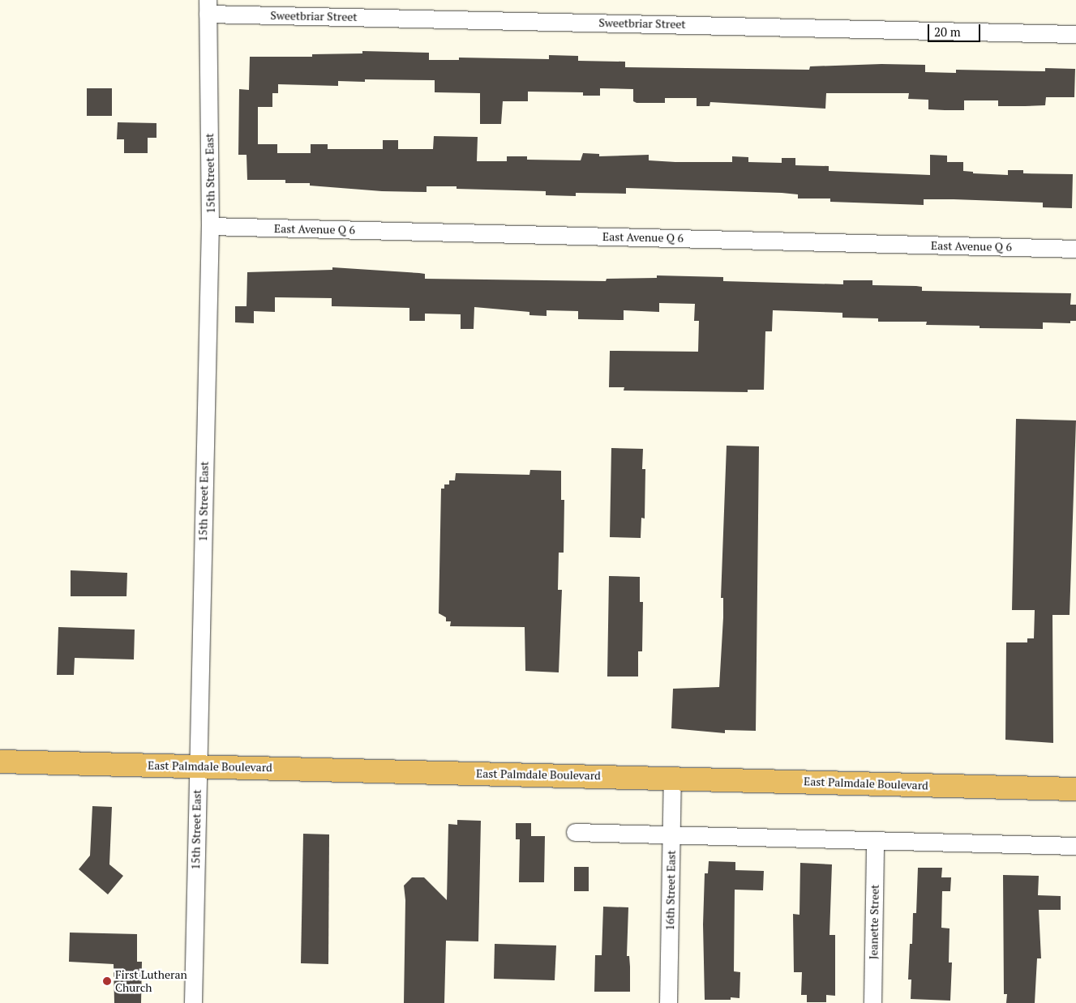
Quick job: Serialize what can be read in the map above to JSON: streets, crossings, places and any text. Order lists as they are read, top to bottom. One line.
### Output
{"streets":{"highway":["East Palmdale Boulevard"],"street":["Sweetbriar Street","15th Street East","East Avenue Q 6","16th Street East","Jeanette Street"]},"crossings":[["Sweetbriar Street","15th Street East"],["15th Street East","East Avenue Q 6"],["15th Street East","East Palmdale Boulevard"],["East Palmdale Boulevard","16th Street East"]],"places":["First Lutheran Church"],"scale_bar":"20 m"}
